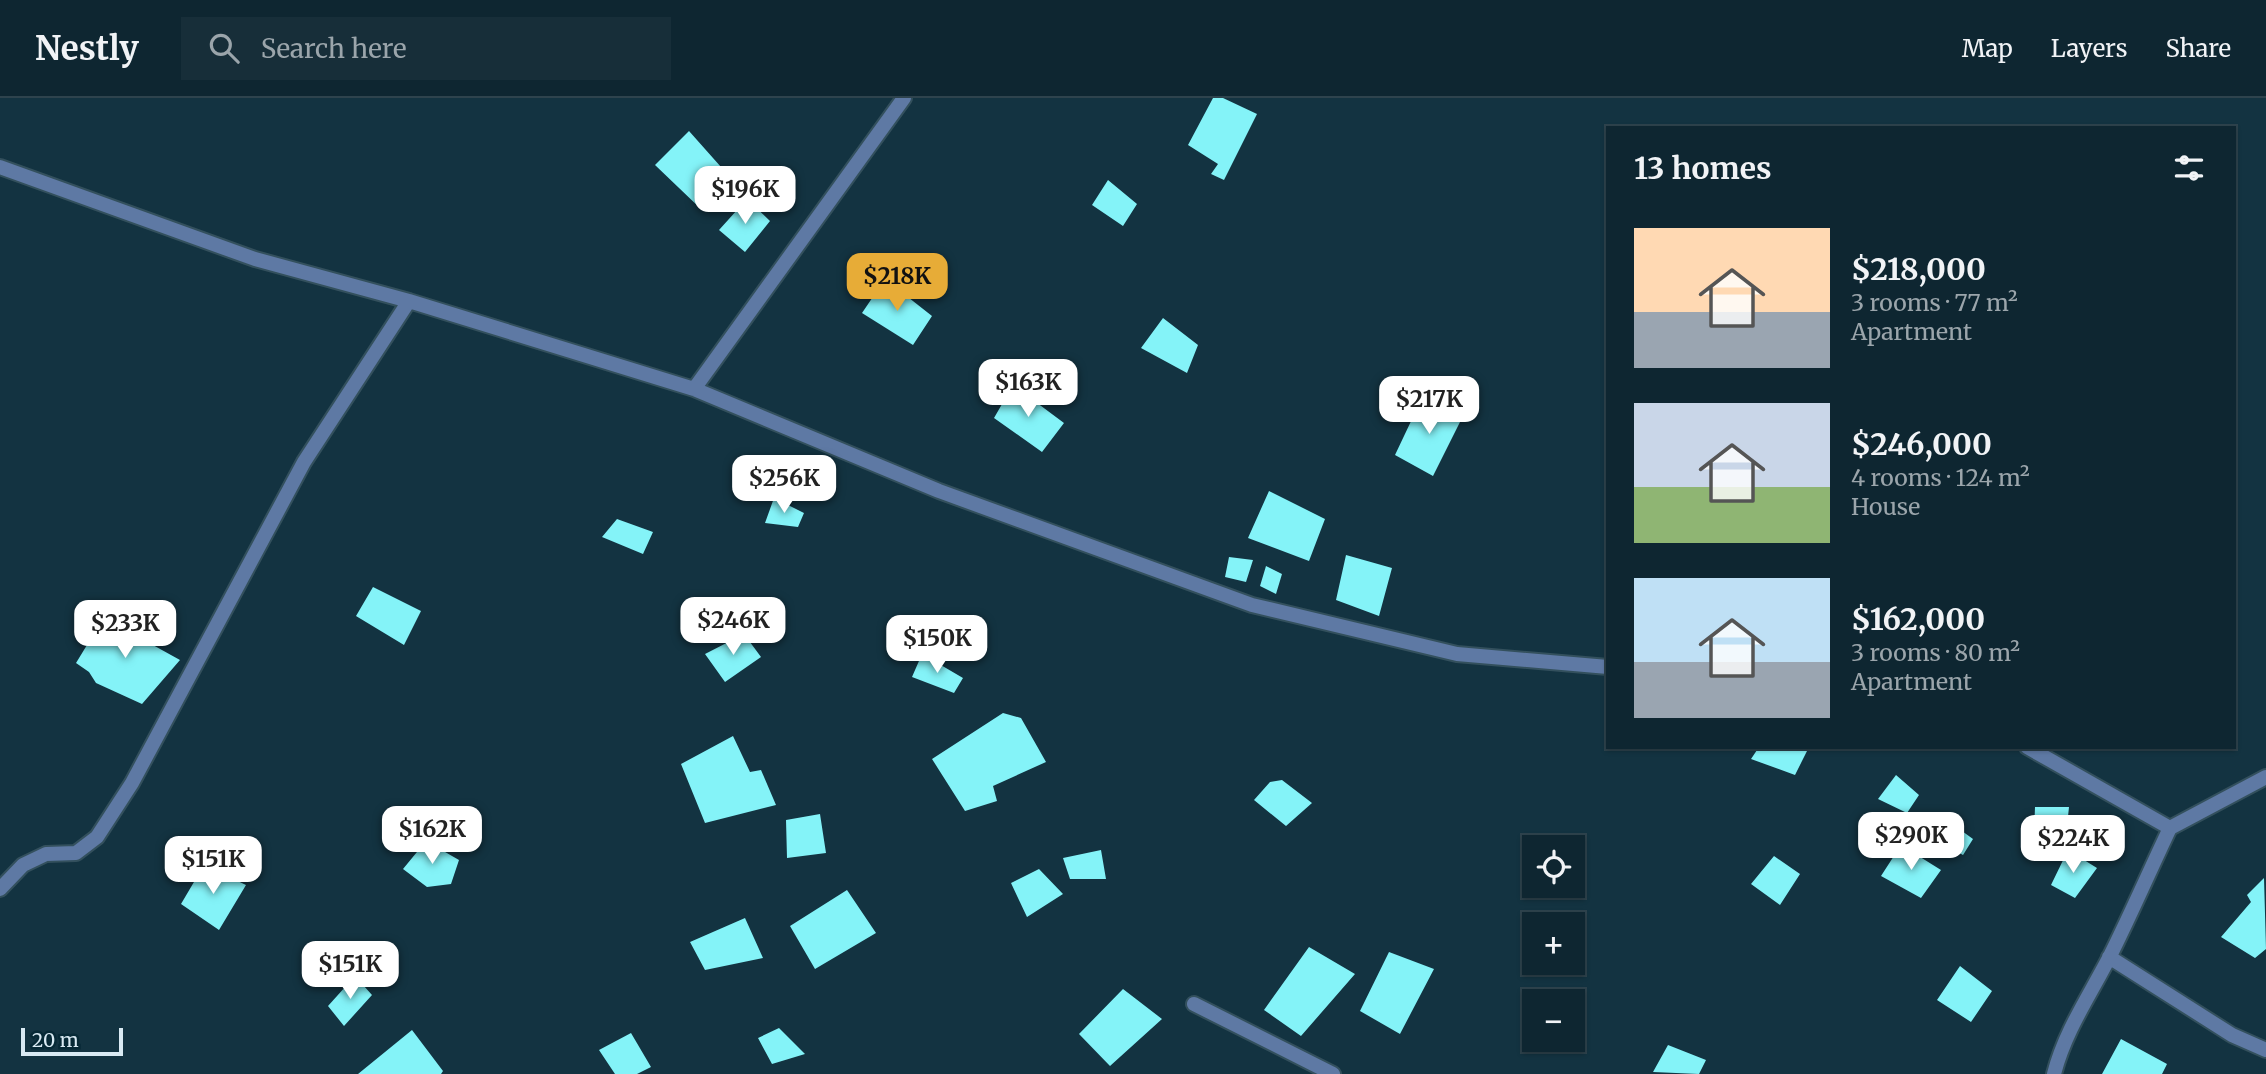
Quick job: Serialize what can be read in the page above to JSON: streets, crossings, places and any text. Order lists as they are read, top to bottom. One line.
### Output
{"scale_bar":"20 m","page":{"header":"Nestly","search":"Search here","nav":["Map","Layers","Share"],"heading":"13 homes","price":["$196K","$218K","$163K","$217K","$256K","$246K","$233K","$150K","$162K","$290K","$224K","$151K","$151K"],"list":[{"name":"$218,000","note":"3 rooms · 77 m² · Apartment"},{"name":"$246,000","note":"4 rooms · 124 m² · House"},{"name":"$162,000","note":"3 rooms · 80 m² · Apartment"}],"map_buttons":["+","−"],"scale":"20 m"}}
